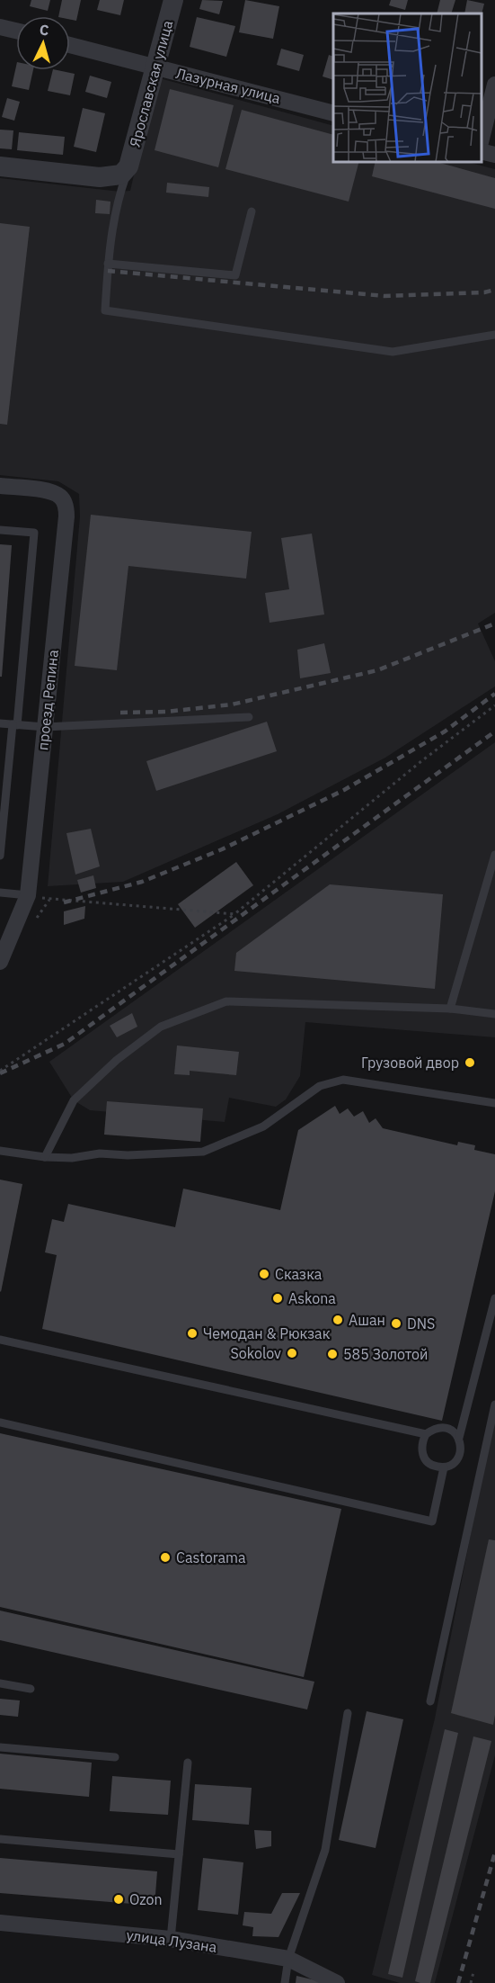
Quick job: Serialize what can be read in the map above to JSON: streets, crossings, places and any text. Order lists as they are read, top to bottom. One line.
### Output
{"streets":{"street":["Ярославская улица","Лазурная улица","проезд Репина","улица Лузана"]},"crossings":[["Ярославская улица","Лазурная улица"]],"places":["Грузовой двор","Сказка","Askona","Ашан","DNS","Чемодан & Рюкзак","Sokolov","585 Золотой","Castorama","Ozon"],"north":"top"}
